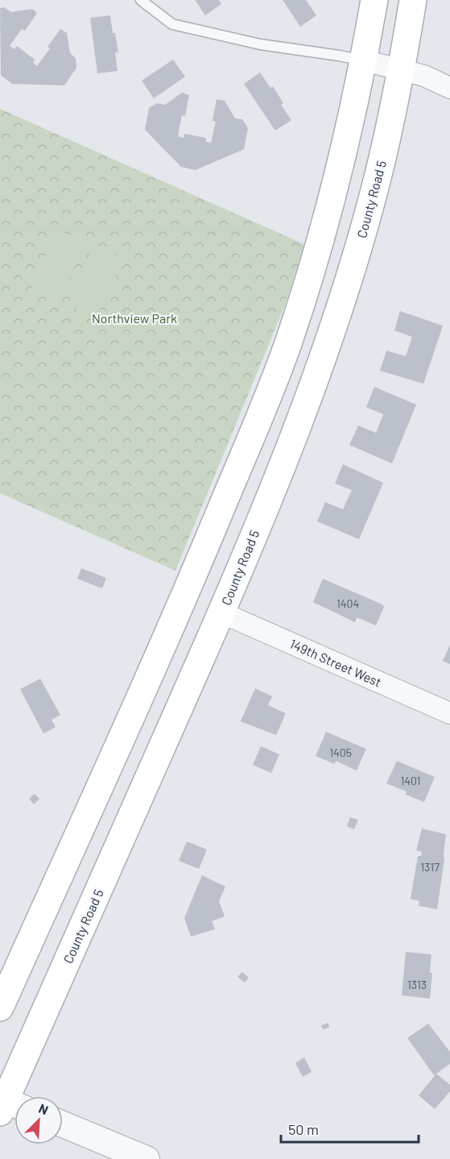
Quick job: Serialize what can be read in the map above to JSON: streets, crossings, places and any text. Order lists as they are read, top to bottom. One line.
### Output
{"streets":{"main road":["County Road 5"],"street":["149th Street West"]},"crossings":[["County Road 5","149th Street West"]],"parks":["Northview Park"],"house_numbers":["1404","1405","1401","1317","1313"],"scale_bar":"50 m","north":"top right"}
